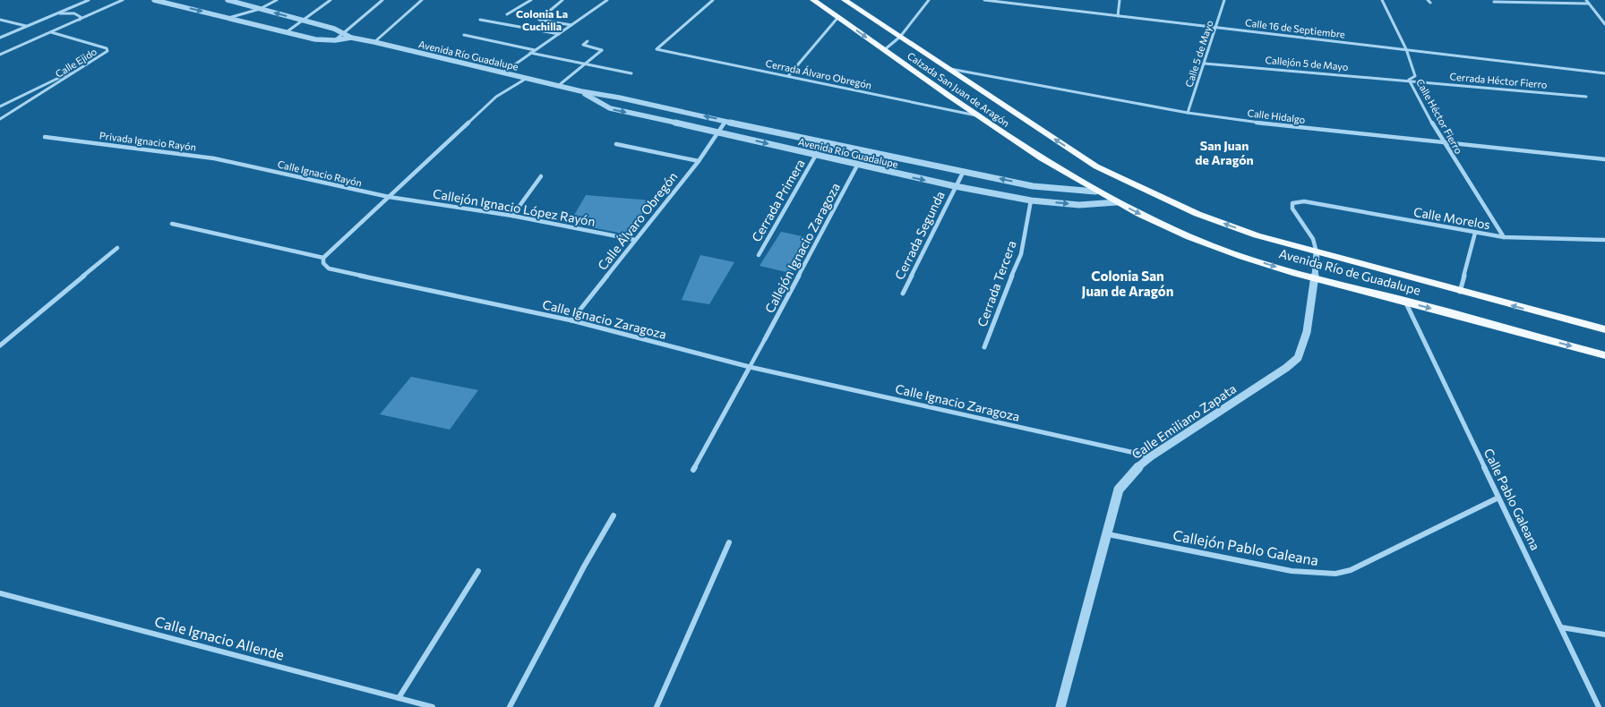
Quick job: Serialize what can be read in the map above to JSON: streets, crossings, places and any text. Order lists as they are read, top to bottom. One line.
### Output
{"streets":{"main road":["Calzada San Juan de Aragón","Avenida Río de Guadalupe"],"street":["Calle 16 de Septiembre","Calle 5 de Mayo","Avenida Río Guadalupe","Calle Ejido","Callejón 5 de Mayo","Cerrada Álvaro Obregón","Cerrada Héctor Fierro","Calle Hidalgo","Calle Héctor Fierro","Privada Ignacio Rayón","Calle Ignacio Rayón","Cerrada Primera","Callejón Ignacio López Rayón","Calle Morelos","Calle Álvaro Obregón","Cerrada Segunda","Callejón Ignacio Zaragoza","Cerrada Tercera","Calle Ignacio Zaragoza","Calle Emiliano Zapata","Calle Pablo Galeana","Callejón Pablo Galeana","Calle Ignacio Allende"]},"crossings":[["Calle 16 de Septiembre","Calle 5 de Mayo"],["Calle 16 de Septiembre","Calle Héctor Fierro"],["Calle 5 de Mayo","Callejón 5 de Mayo"],["Calle 5 de Mayo","Calle Hidalgo"],["Avenida Río Guadalupe","Calzada San Juan de Aragón"],["Avenida Río Guadalupe","Cerrada Primera"],["Avenida Río Guadalupe","Calle Álvaro Obregón"],["Avenida Río Guadalupe","Cerrada Segunda"],["Avenida Río Guadalupe","Callejón Ignacio Zaragoza"],["Avenida Río Guadalupe","Avenida Río de Guadalupe"],["Avenida Río Guadalupe","Cerrada Tercera"],["Callejón 5 de Mayo","Cerrada Héctor Fierro"],["Callejón 5 de Mayo","Calle Héctor Fierro"],["Cerrada Álvaro Obregón","Calzada San Juan de Aragón"],["Cerrada Héctor Fierro","Calle Héctor Fierro"],["Calzada San Juan de Aragón","Calle Hidalgo"],["Calzada San Juan de Aragón","Avenida Río de Guadalupe"],["Calle Hidalgo","Calle Héctor Fierro"],["Calle Héctor Fierro","Calle Morelos"],["Privada Ignacio Rayón","Calle Ignacio Rayón"],["Calle Ignacio Rayón","Callejón Ignacio López Rayón"],["Callejón Ignacio López Rayón","Calle Álvaro Obregón"],["Calle Morelos","Avenida Río de Guadalupe"],["Calle Morelos","Calle Emiliano Zapata"],["Calle Álvaro Obregón","Calle Ignacio Zaragoza"],["Avenida Río de Guadalupe","Calle Emiliano Zapata"],["Avenida Río de Guadalupe","Calle Pablo Galeana"],["Calle Ignacio Zaragoza","Calle Emiliano Zapata"],["Calle Emiliano Zapata","Callejón Pablo Galeana"],["Calle Pablo Galeana","Callejón Pablo Galeana"]],"districts":["Colonia La Cuchilla","San Juan de Aragón","Colonia San Juan de Aragón"]}
